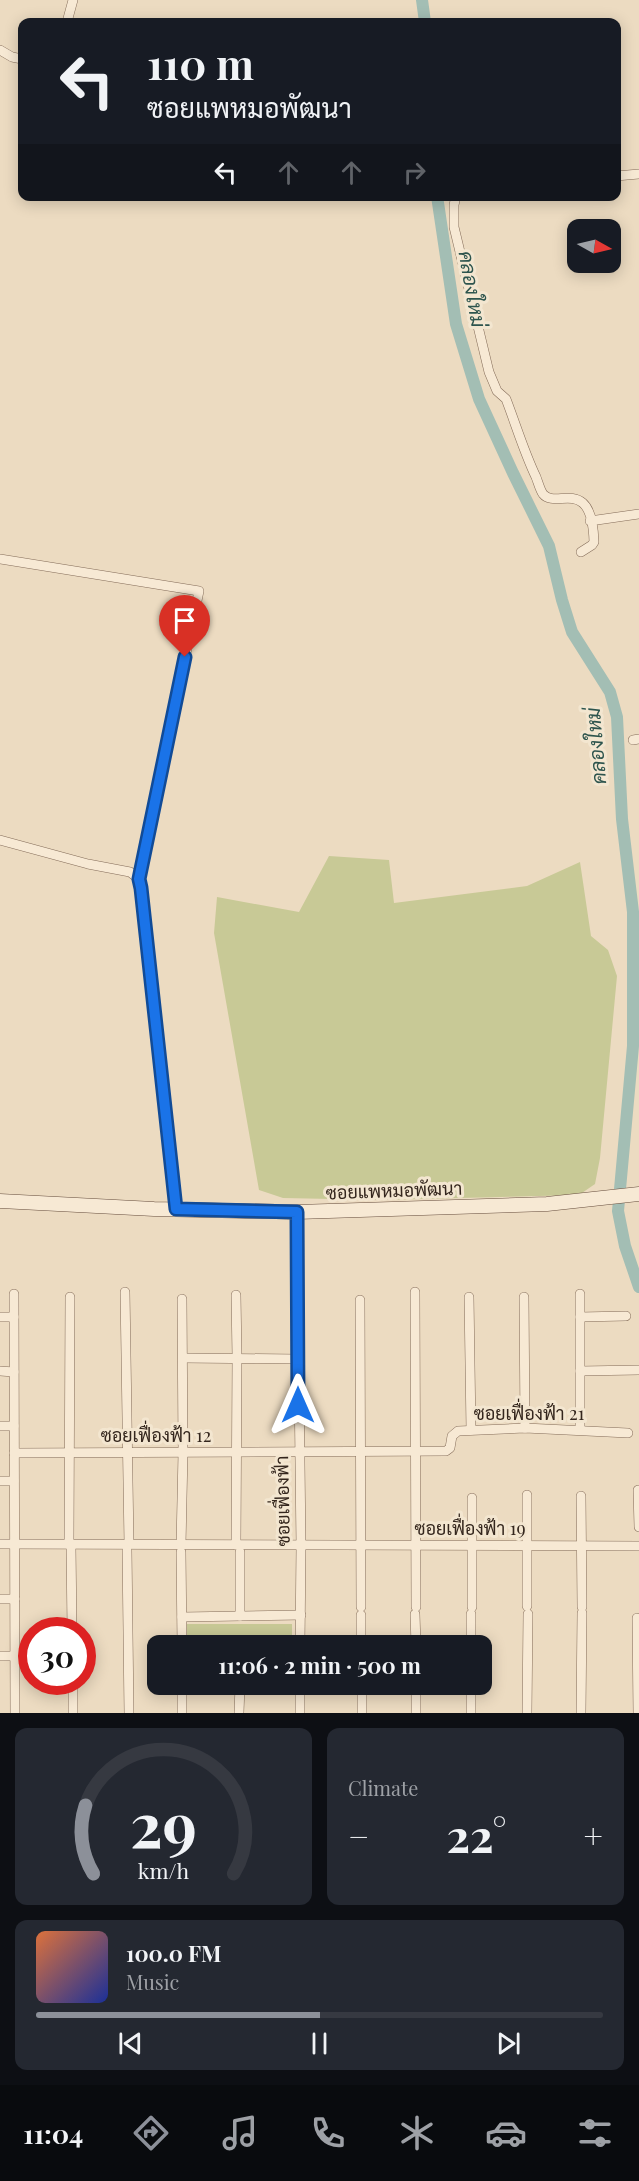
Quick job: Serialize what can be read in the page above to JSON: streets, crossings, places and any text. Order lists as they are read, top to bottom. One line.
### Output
{"streets":{"street":["ซอยแพหมอพัฒนา","ซอยเฟื่องฟ้า 21","ซอยเฟื่องฟ้า 12","ซอยเฟื่องฟ้า","ซอยเฟื่องฟ้า 19"]},"crossings":[["ซอยแพหมอพัฒนา","ซอยเฟื่องฟ้า"],["ซอยเฟื่องฟ้า 21","ซอยเฟื่องฟ้า 12"],["ซอยเฟื่องฟ้า 21","ซอยเฟื่องฟ้า"],["ซอยเฟื่องฟ้า 12","ซอยเฟื่องฟ้า"],["ซอยเฟื่องฟ้า","ซอยเฟื่องฟ้า 19"]],"water":["คลองใหม่"],"north":"right","page":{"turn":["110 m","ซอยแพหมอพัฒนา"],"limit":"30","trip":"11:06 · 2 min · 500 m","tile":"Climate","heat":["−","22°","+"],"song":["100.0 FM","Music"],"tabs":"11:04","gauge":["29","km/h"]}}
